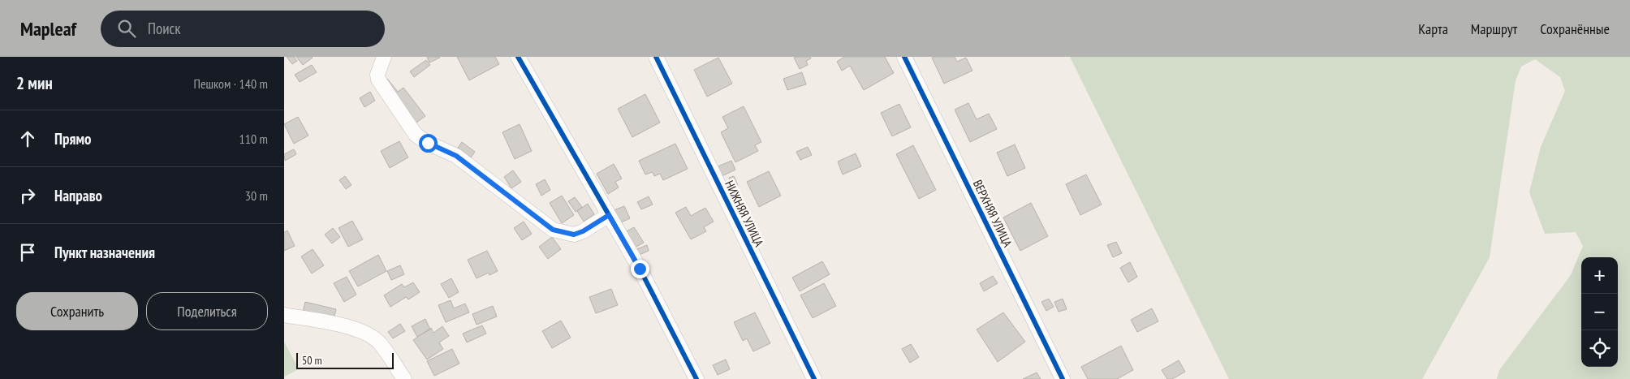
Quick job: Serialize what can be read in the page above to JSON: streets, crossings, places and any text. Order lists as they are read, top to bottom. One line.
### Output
{"streets":{"street":["НИЖНЯЯ УЛИЦА","ВЕРХНЯЯ УЛИЦА"]},"scale_bar":"50 m","page":{"header":"Mapleaf","search":"Поиск","nav":["Карта","Маршрут","Сохранённые"],"heading":["2 мин","Пешком · 140 m"],"list":[["Прямо","110 m"],["Направо","30 m"],"Пункт назначения"],"map_buttons":["+","−"],"buttons":["Сохранить","Поделиться"],"scale":"50 m"}}
